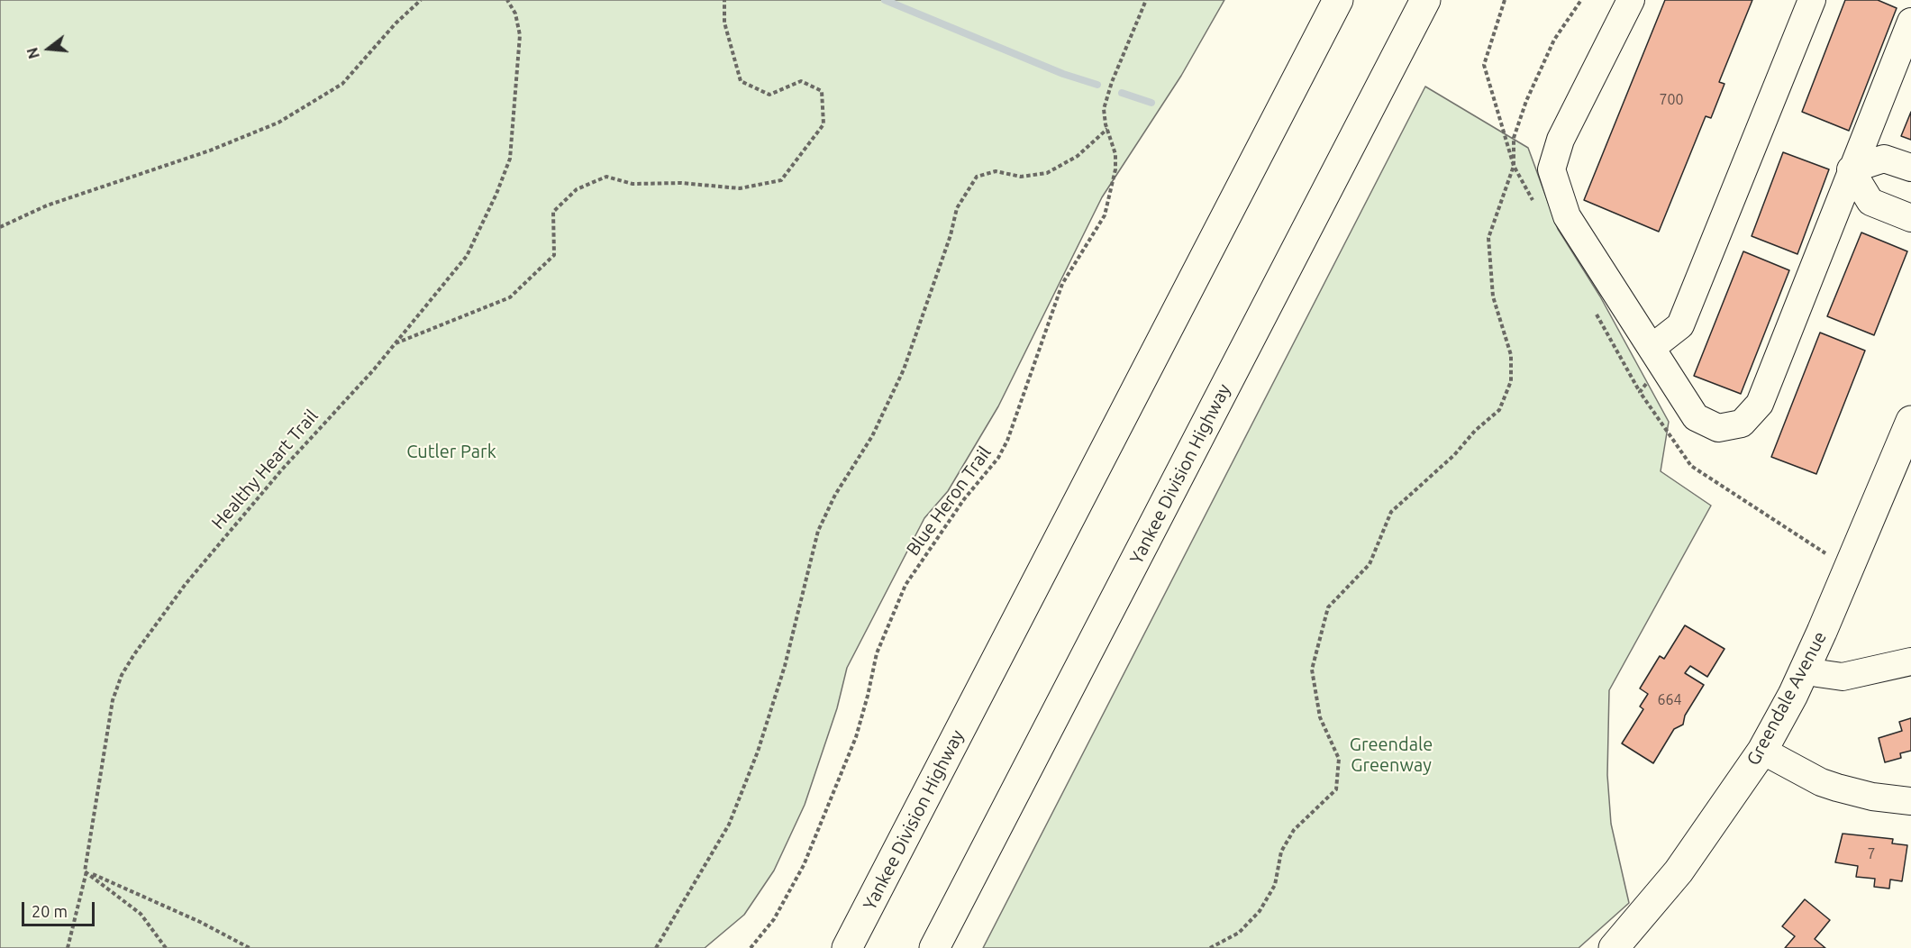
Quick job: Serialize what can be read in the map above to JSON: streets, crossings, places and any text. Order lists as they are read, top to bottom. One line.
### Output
{"streets":{"main road":["Yankee Division Highway","Greendale Avenue"],"path":["Healthy Heart Trail","Blue Heron Trail"]},"parks":["Cutler Park","Greendale Greenway"],"house_numbers":["700","664","7"],"scale_bar":"20 m","north":"left"}
